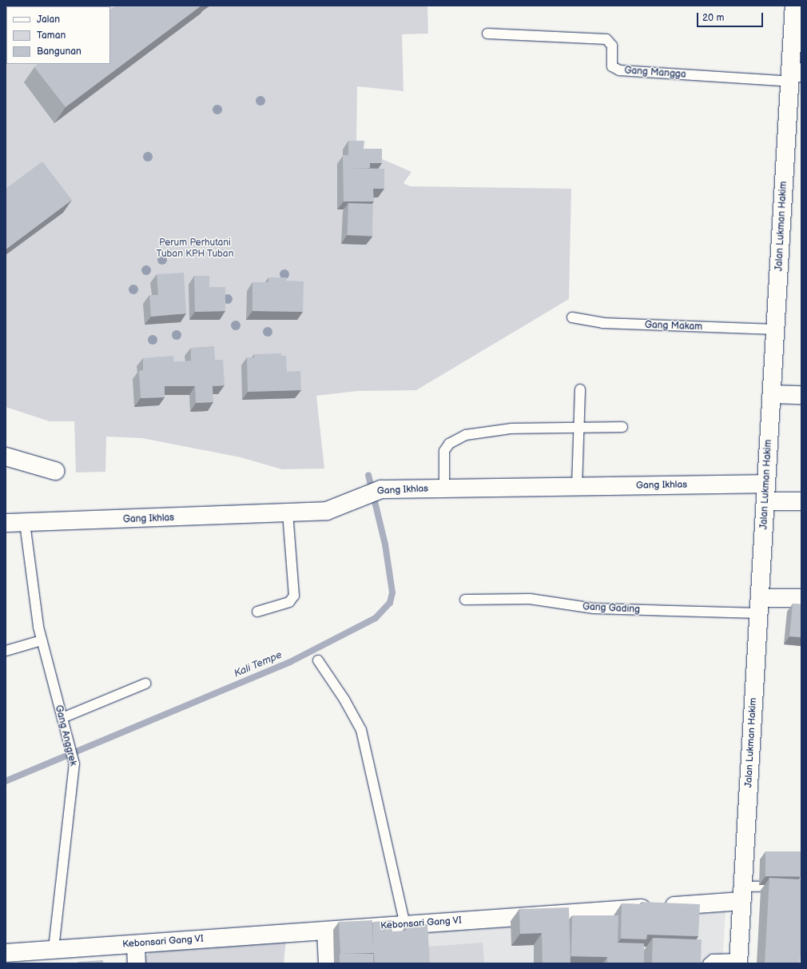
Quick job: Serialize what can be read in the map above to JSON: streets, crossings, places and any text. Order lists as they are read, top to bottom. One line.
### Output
{"streets":{"street":["Jalan Lukman Hakim","Gang Ikhlas","Kebonsari Gang VI"],"lane":["Gang Mangga","Gang Makam","Gang Gading","Gang Anggrek"]},"crossings":[["Gang Mangga","Jalan Lukman Hakim"],["Jalan Lukman Hakim","Gang Makam"],["Jalan Lukman Hakim","Gang Ikhlas"],["Jalan Lukman Hakim","Gang Gading"],["Jalan Lukman Hakim","Kebonsari Gang VI"],["Gang Ikhlas","Gang Anggrek"],["Gang Anggrek","Kebonsari Gang VI"]],"water":["Kali Tempe"],"parks":["Perum Perhutani Tuban KPH Tuban"],"legend":["Jalan","Taman","Bangunan"],"scale_bar":"20 m"}
